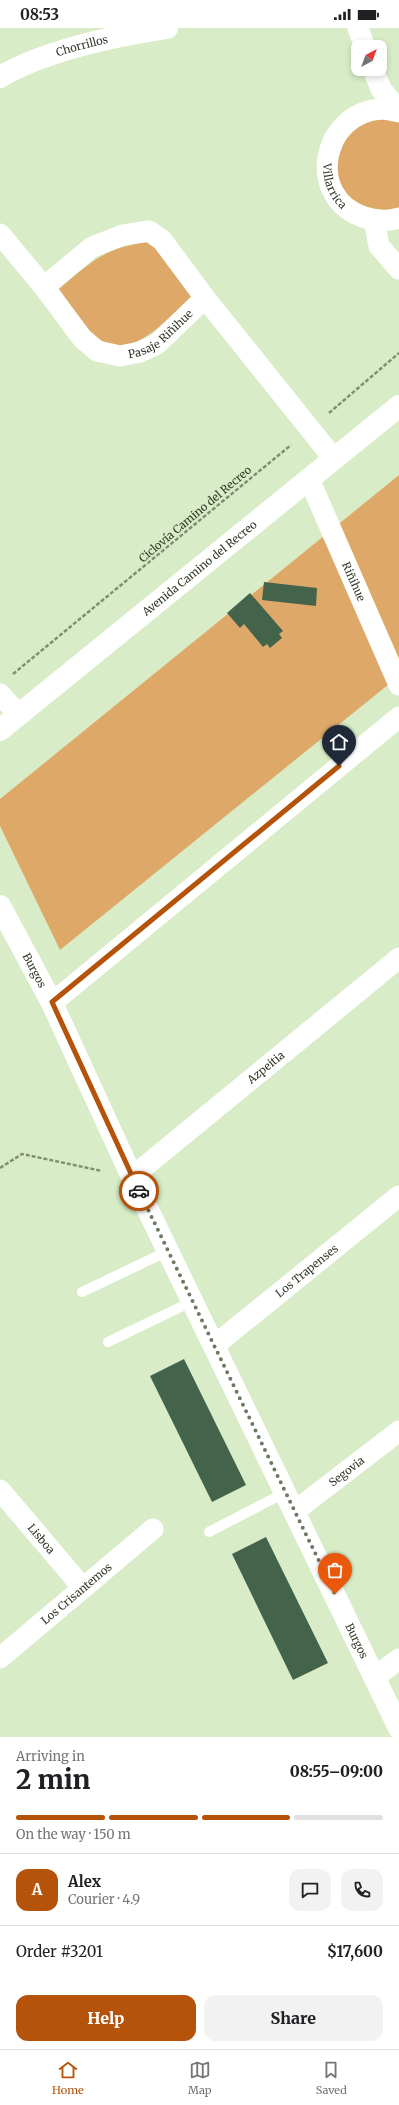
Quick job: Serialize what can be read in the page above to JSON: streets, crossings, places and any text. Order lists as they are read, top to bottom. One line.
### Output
{"streets":{"street":["Chorrillos","Villarrica","Pasaje Riñihue","Avenida Camino del Recreo","Riñihue","Burgos","Azpeitia","Los Trapenses","Segovia","Lisboa","Los Crisantemos"],"path":["Ciclovía Camino del Recreo"]},"crossings":[["Avenida Camino del Recreo","Riñihue"],["Burgos","Azpeitia"],["Burgos","Los Trapenses"],["Burgos","Segovia"],["Lisboa","Los Crisantemos"]],"north":"top right","page":{"status":"08:53","heading":["2 min","Arriving in","08:55–09:00"],"panel":["Alex","Courier · 4.9","Order #3201","$17,600"],"bar":"On the way · 150 m","round":"A","buttons":["Help","Share"],"tabs":["Home","Map","Saved"]}}
